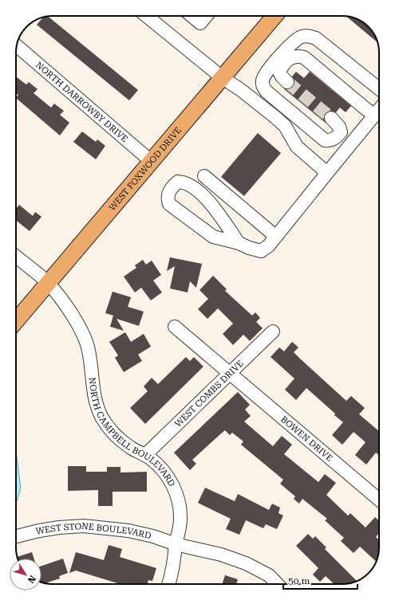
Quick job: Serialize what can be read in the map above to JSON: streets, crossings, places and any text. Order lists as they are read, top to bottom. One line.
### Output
{"streets":{"main road":["WEST FOXWOOD DRIVE"],"street":["NORTH DARROWBY DRIVE","WEST COMBS DRIVE","NORTH CAMPBELL BOULEVARD","BOWEN DRIVE","WEST STONE BOULEVARD"]},"crossings":[["NORTH DARROWBY DRIVE","WEST FOXWOOD DRIVE"],["WEST FOXWOOD DRIVE","NORTH CAMPBELL BOULEVARD"],["WEST COMBS DRIVE","NORTH CAMPBELL BOULEVARD"],["WEST COMBS DRIVE","BOWEN DRIVE"],["NORTH CAMPBELL BOULEVARD","WEST STONE BOULEVARD"]],"scale_bar":"50 m","north":"bottom right"}
